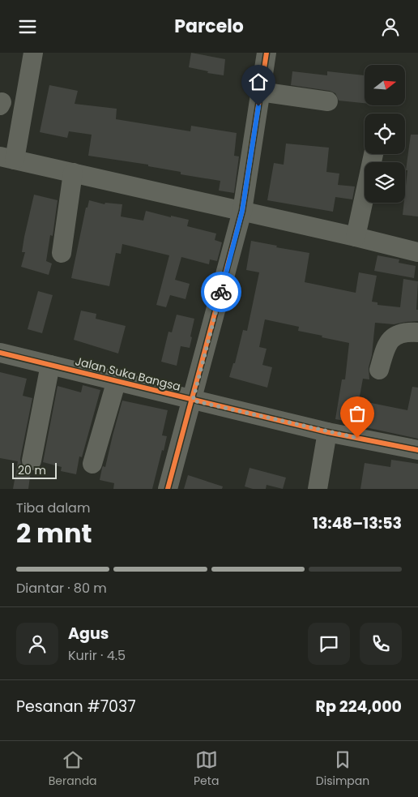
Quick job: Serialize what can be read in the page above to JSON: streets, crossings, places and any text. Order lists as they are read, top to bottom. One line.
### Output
{"streets":{"street":["Jalan Suka Bangsa"]},"scale_bar":"20 m","north":"right","page":{"header":"Parcelo","scale":"20 m","heading":["2 mnt","Tiba dalam","13:48–13:53"],"panel":["Agus","Kurir · 4.5","Pesanan #7037","Rp 224,000"],"bar":"Diantar · 80 m","tabs":["Beranda","Peta","Disimpan"]}}
